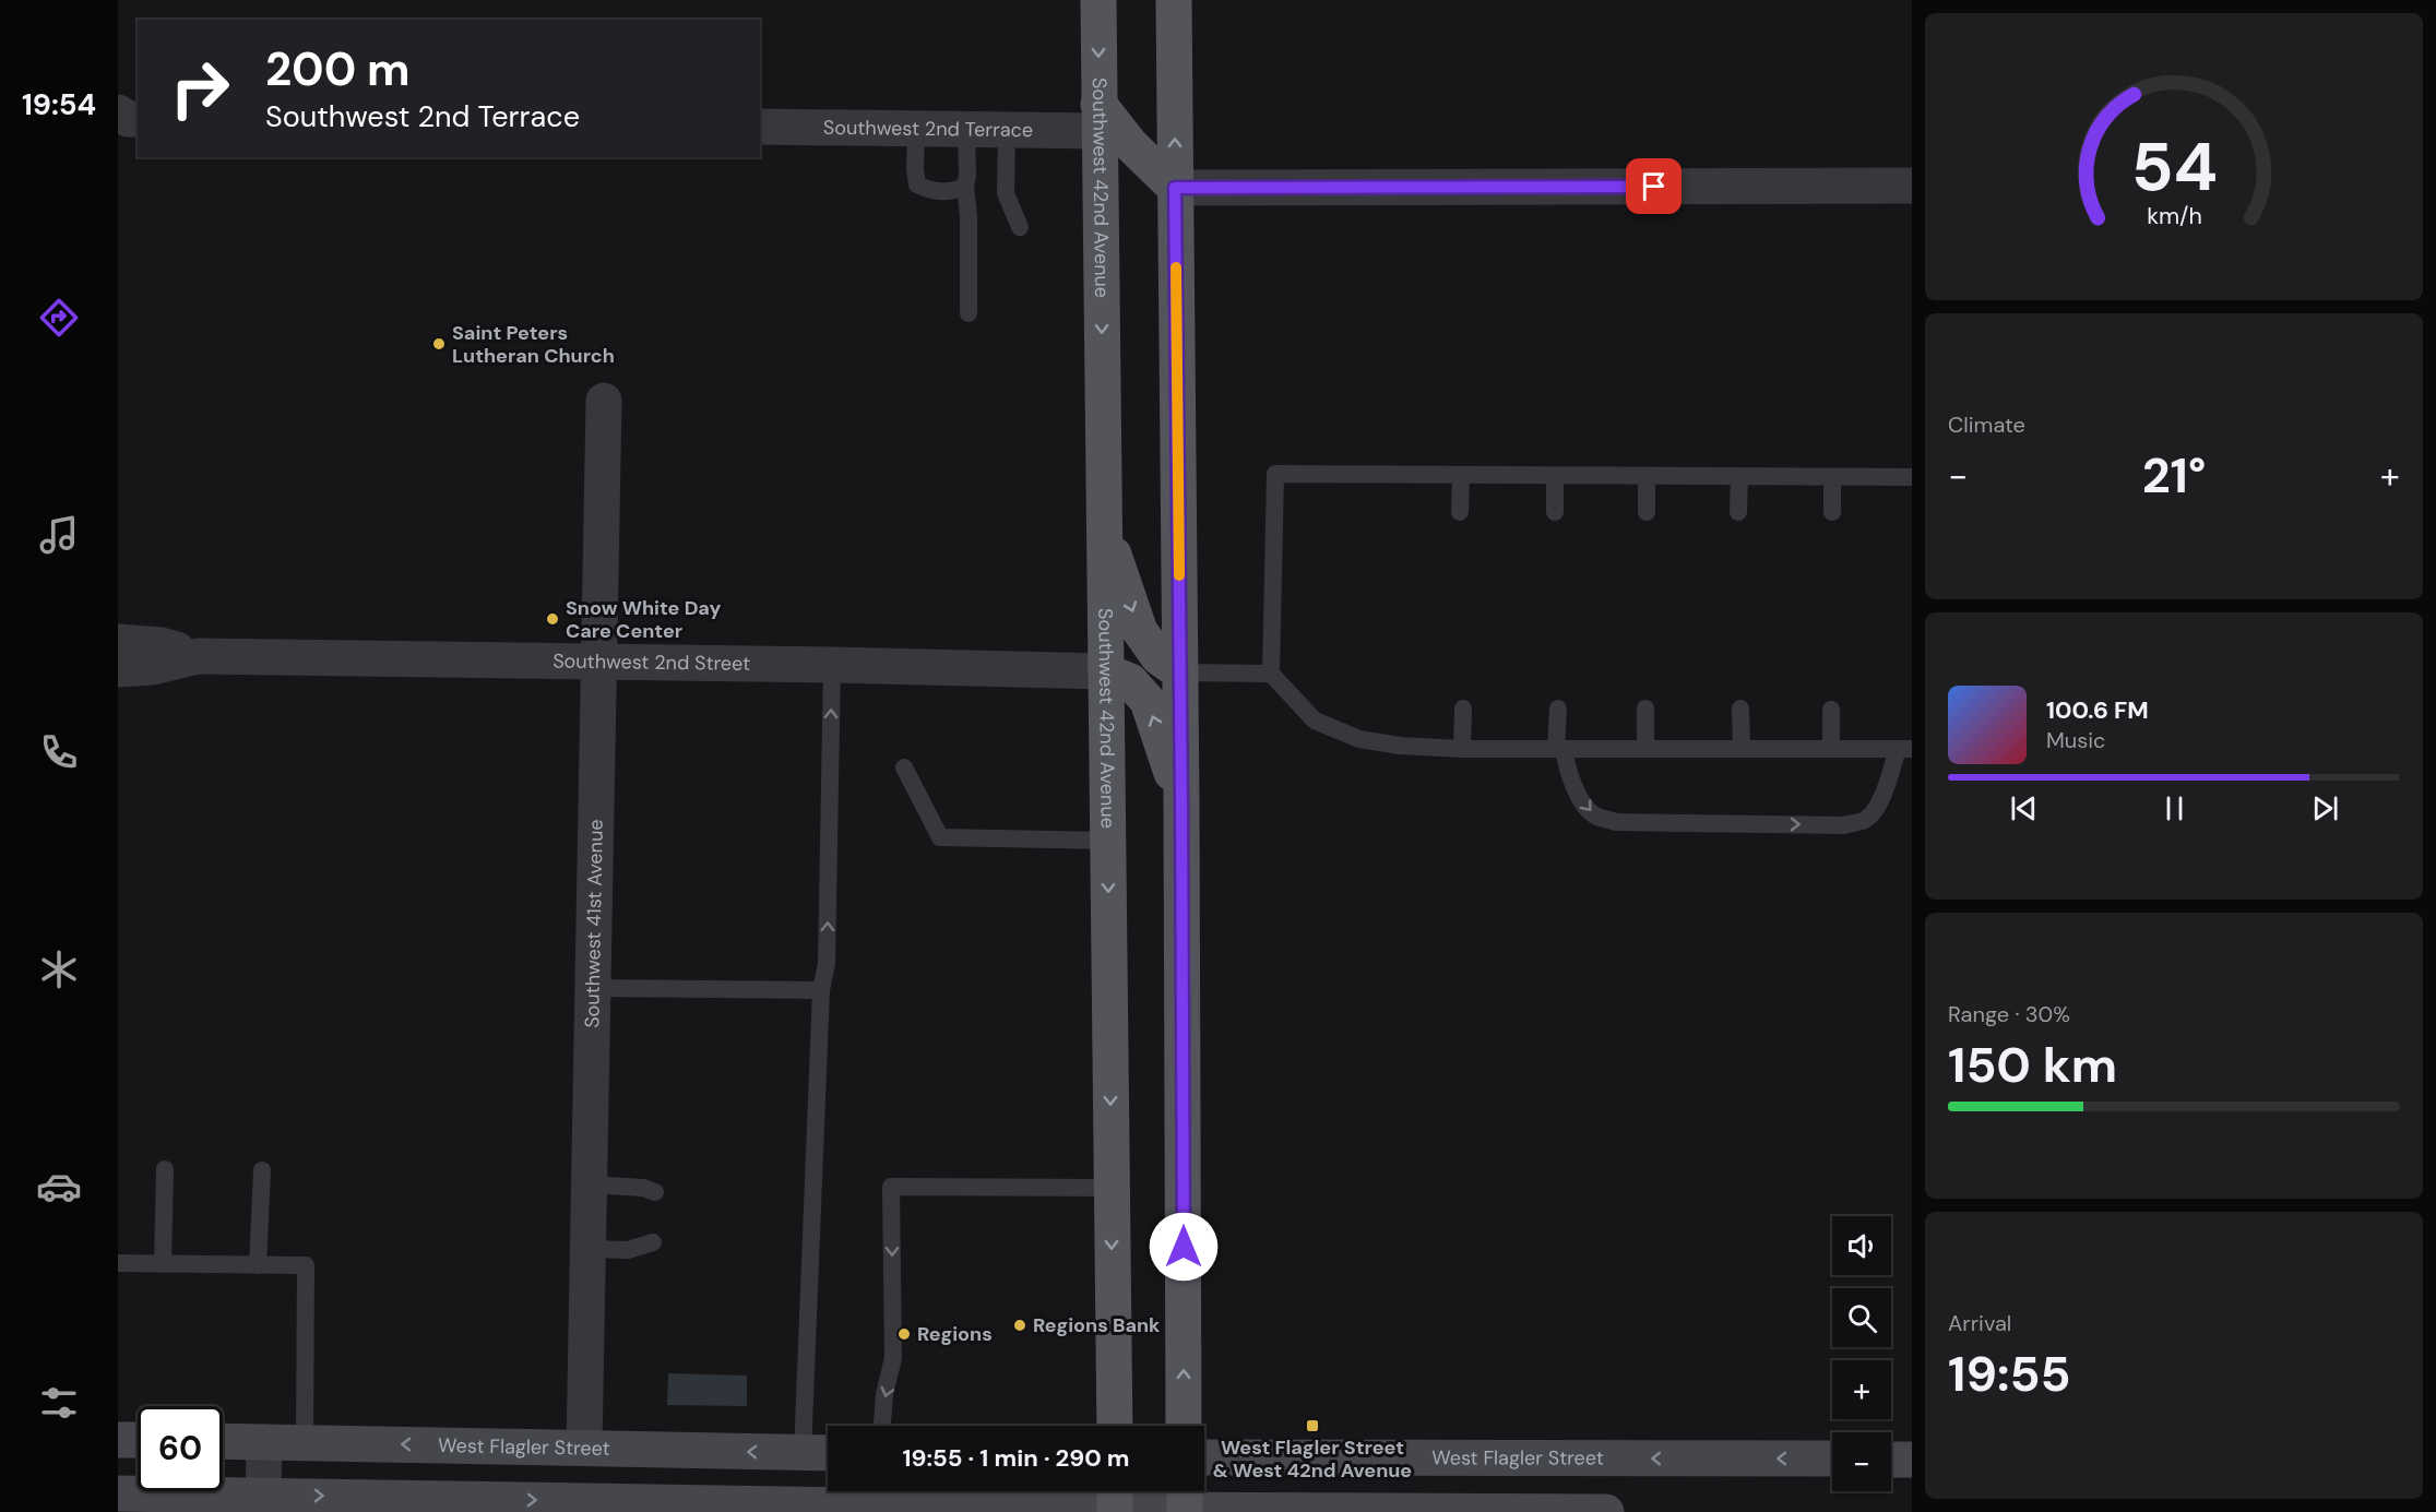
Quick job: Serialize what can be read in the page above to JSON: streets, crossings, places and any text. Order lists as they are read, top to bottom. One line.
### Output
{"streets":{"main road":["Southwest 42nd Avenue","West Flagler Street"],"street":["Southwest 2nd Terrace","Southwest 2nd Street","Southwest 41st Avenue"]},"crossings":[["Southwest 2nd Terrace","Southwest 42nd Avenue"],["Southwest 42nd Avenue","Southwest 2nd Street"],["Southwest 2nd Street","Southwest 41st Avenue"],["Southwest 41st Avenue","West Flagler Street"]],"places":{"other":["Saint Peters Lutheran Church","Snow White Day Care Center","Regions Bank","Regions"],"transit":["West Flagler Street & West 42nd Avenue"]},"page":{"tabs":"19:54","turn":["200 m","Southwest 2nd Terrace"],"tile":["Climate",["Range · 30%","150 km"],["Arrival","19:55"]],"heat":["−","21°","+"],"song":["100.6 FM","Music"],"map_buttons":["+","−"],"limit":"60","trip":"19:55 · 1 min · 290 m","gauge":["54","km/h"]}}
